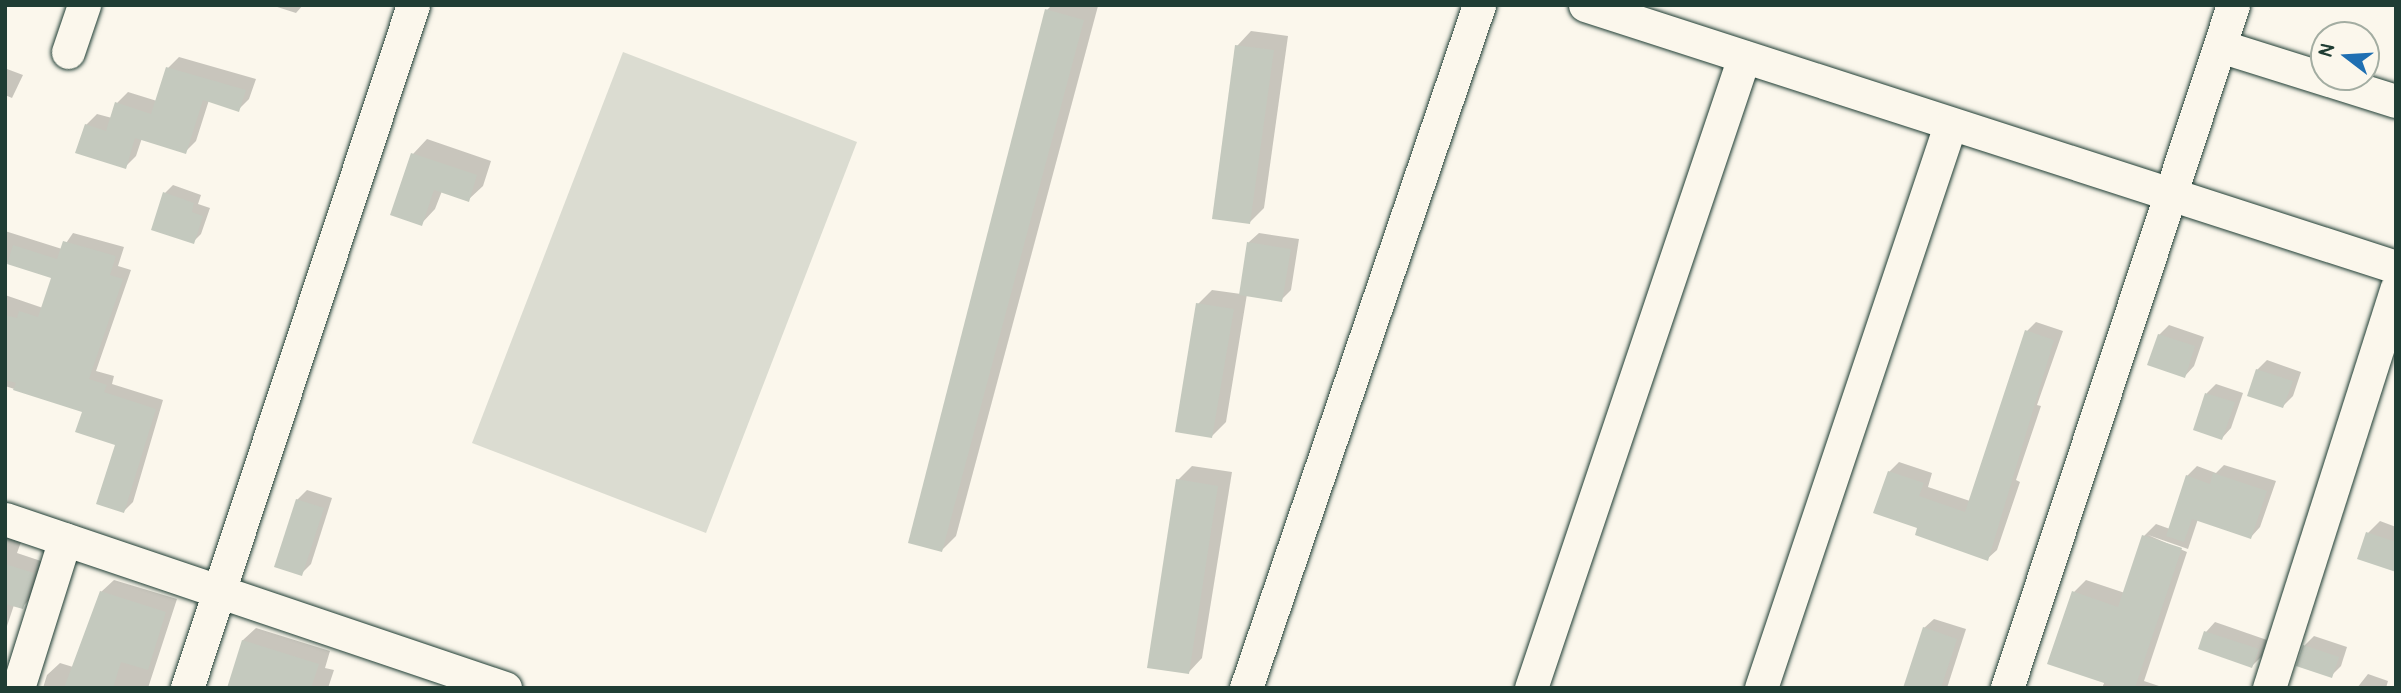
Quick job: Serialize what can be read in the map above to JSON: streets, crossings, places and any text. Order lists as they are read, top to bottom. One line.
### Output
{"north":"left"}
